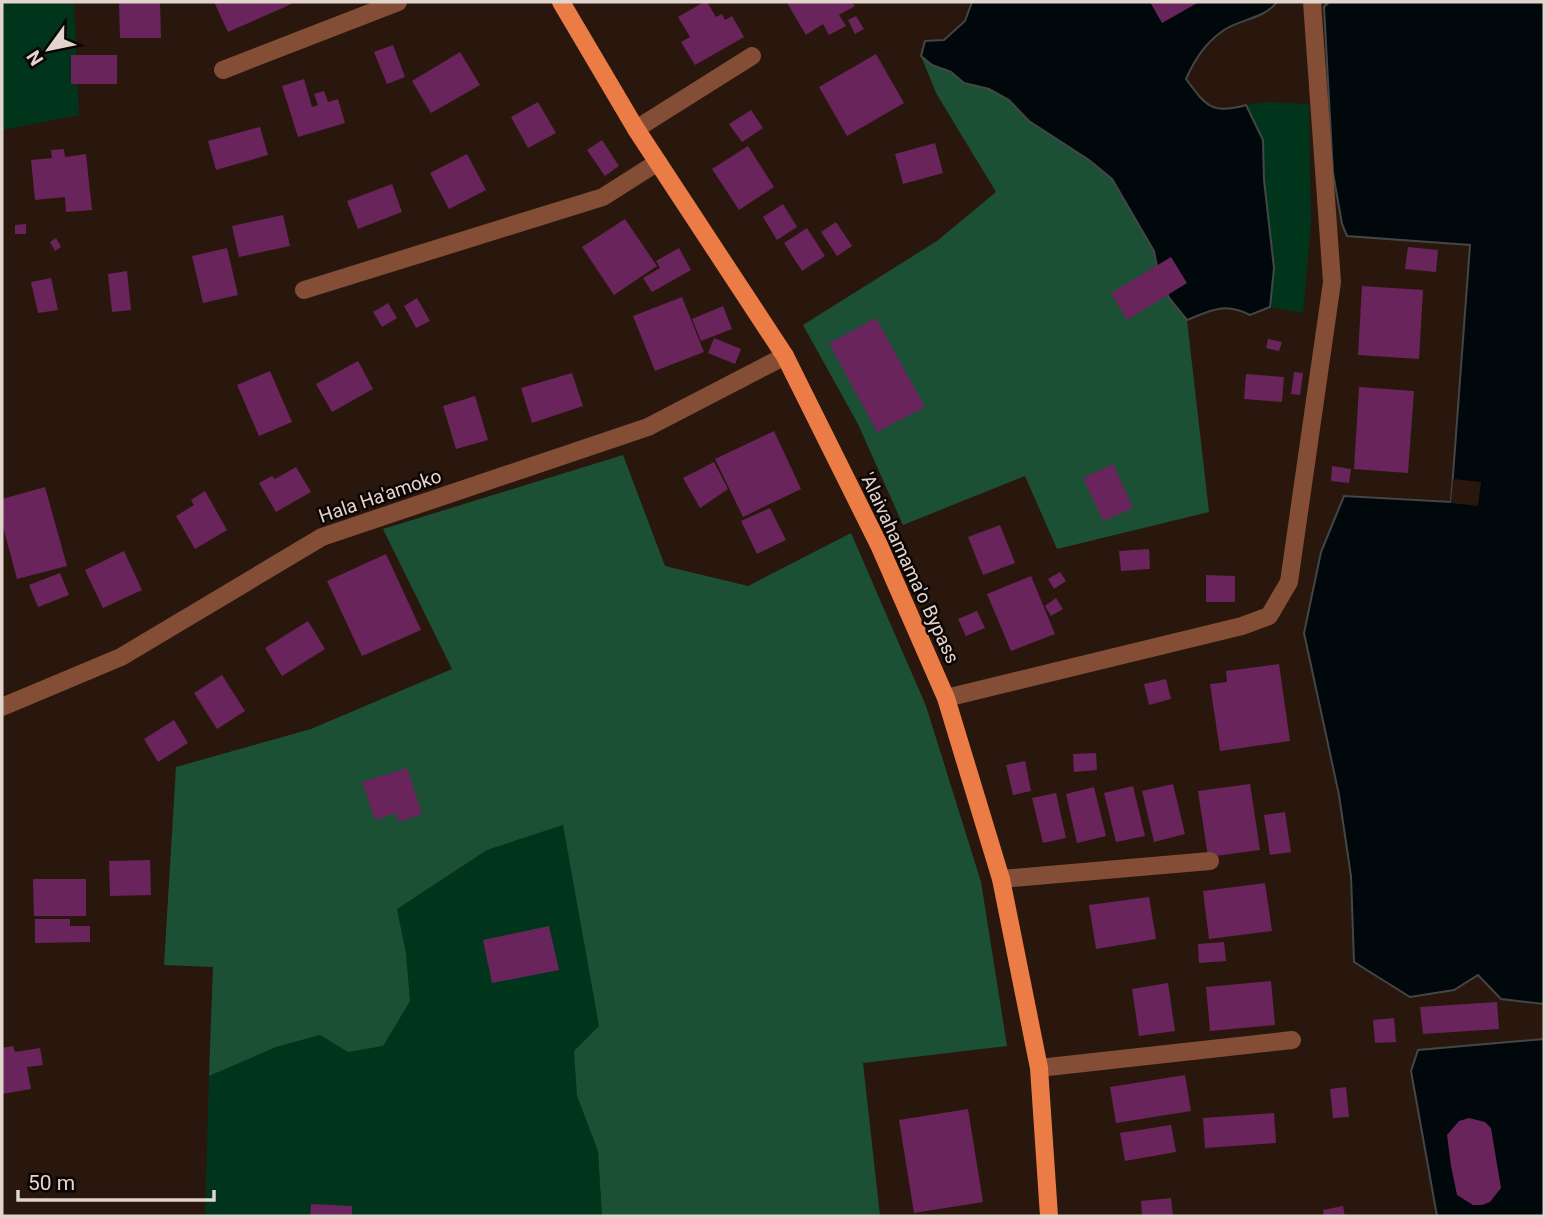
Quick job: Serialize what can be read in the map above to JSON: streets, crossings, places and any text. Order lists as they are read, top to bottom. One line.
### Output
{"streets":{"main road":["'Alaivahamama'o Bypass"],"street":["Hala Ha'amoko"]},"crossings":[["Hala Ha'amoko","'Alaivahamama'o Bypass"]],"scale_bar":"50 m","north":"bottom left"}
